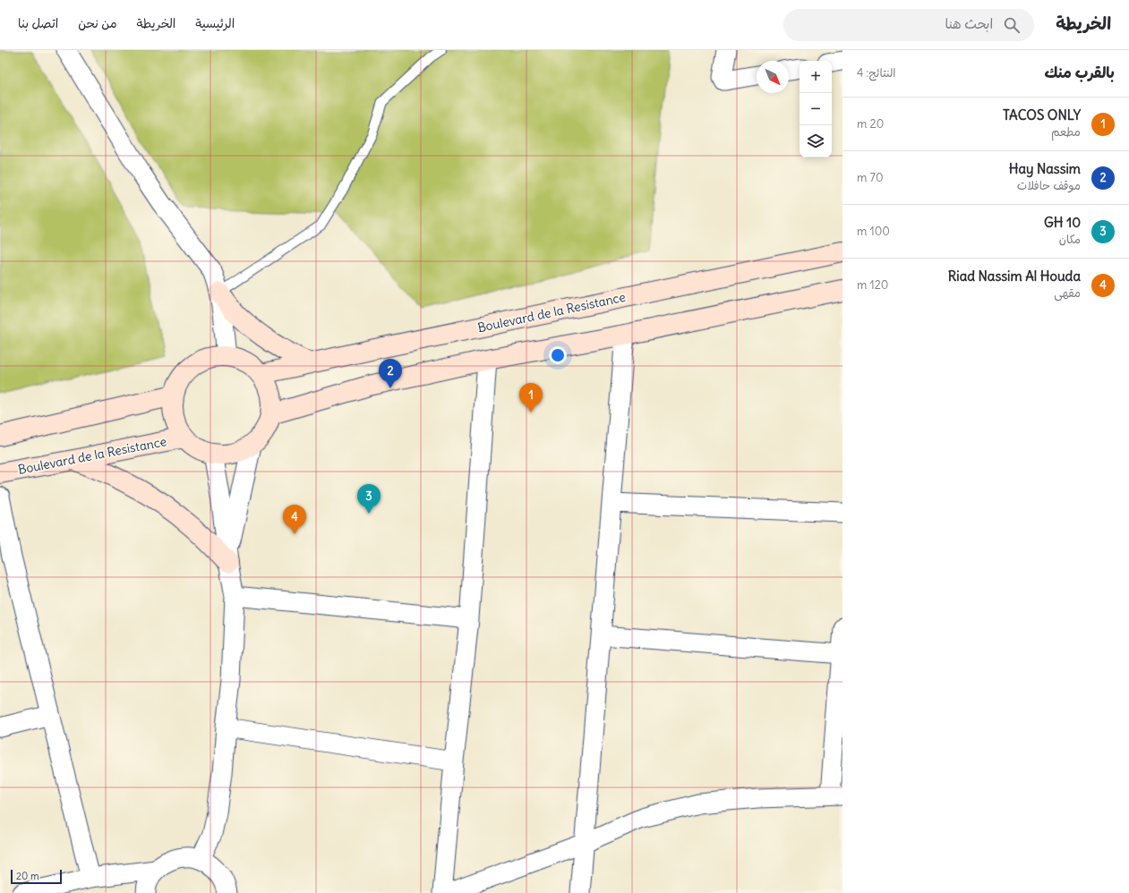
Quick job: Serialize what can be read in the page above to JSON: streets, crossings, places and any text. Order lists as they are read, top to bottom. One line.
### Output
{"streets":{"main road":["Boulevard de la Resistance"]},"scale_bar":"20 m","north":"bottom right","page":{"header":"الخريطة","search":"ابحث هنا","nav":["الرئيسية","الخريطة","من نحن","اتصل بنا"],"heading":["بالقرب منك","النتائج: 4"],"map_buttons":["+","−"],"list":[{"mark":"1","name":"TACOS ONLY","note":"مطعم","value":"20 m"},{"mark":"2","name":"Hay Nassim","note":"موقف حافلات","value":"70 m"},{"mark":"3","name":"GH 10","note":"مكان","value":"100 m"},{"mark":"4","name":"Riad Nassim Al Houda","note":"مقهى","value":"120 m"}],"pins":["2","1","3","4"],"scale":"20 m"}}
